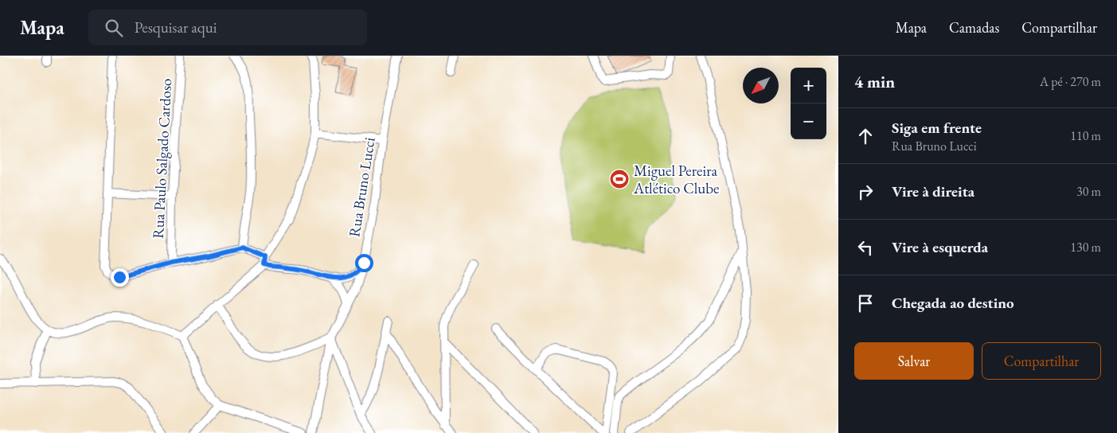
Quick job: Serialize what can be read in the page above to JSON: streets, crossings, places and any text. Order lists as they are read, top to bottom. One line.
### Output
{"streets":{"street":["Rua Paulo Salgado Cardoso","Rua Bruno Lucci"]},"places":{"sports":["Miguel Pereira Atlético Clube"]},"north":"bottom left","page":{"header":"Mapa","search":"Pesquisar aqui","nav":["Mapa","Camadas","Compartilhar"],"heading":["4 min","A pé · 270 m"],"map_buttons":["+","−"],"list":[["Siga em frente","Rua Bruno Lucci","110 m"],["Vire à direita","30 m"],["Vire à esquerda","130 m"],"Chegada ao destino"],"buttons":["Salvar","Compartilhar"]}}
